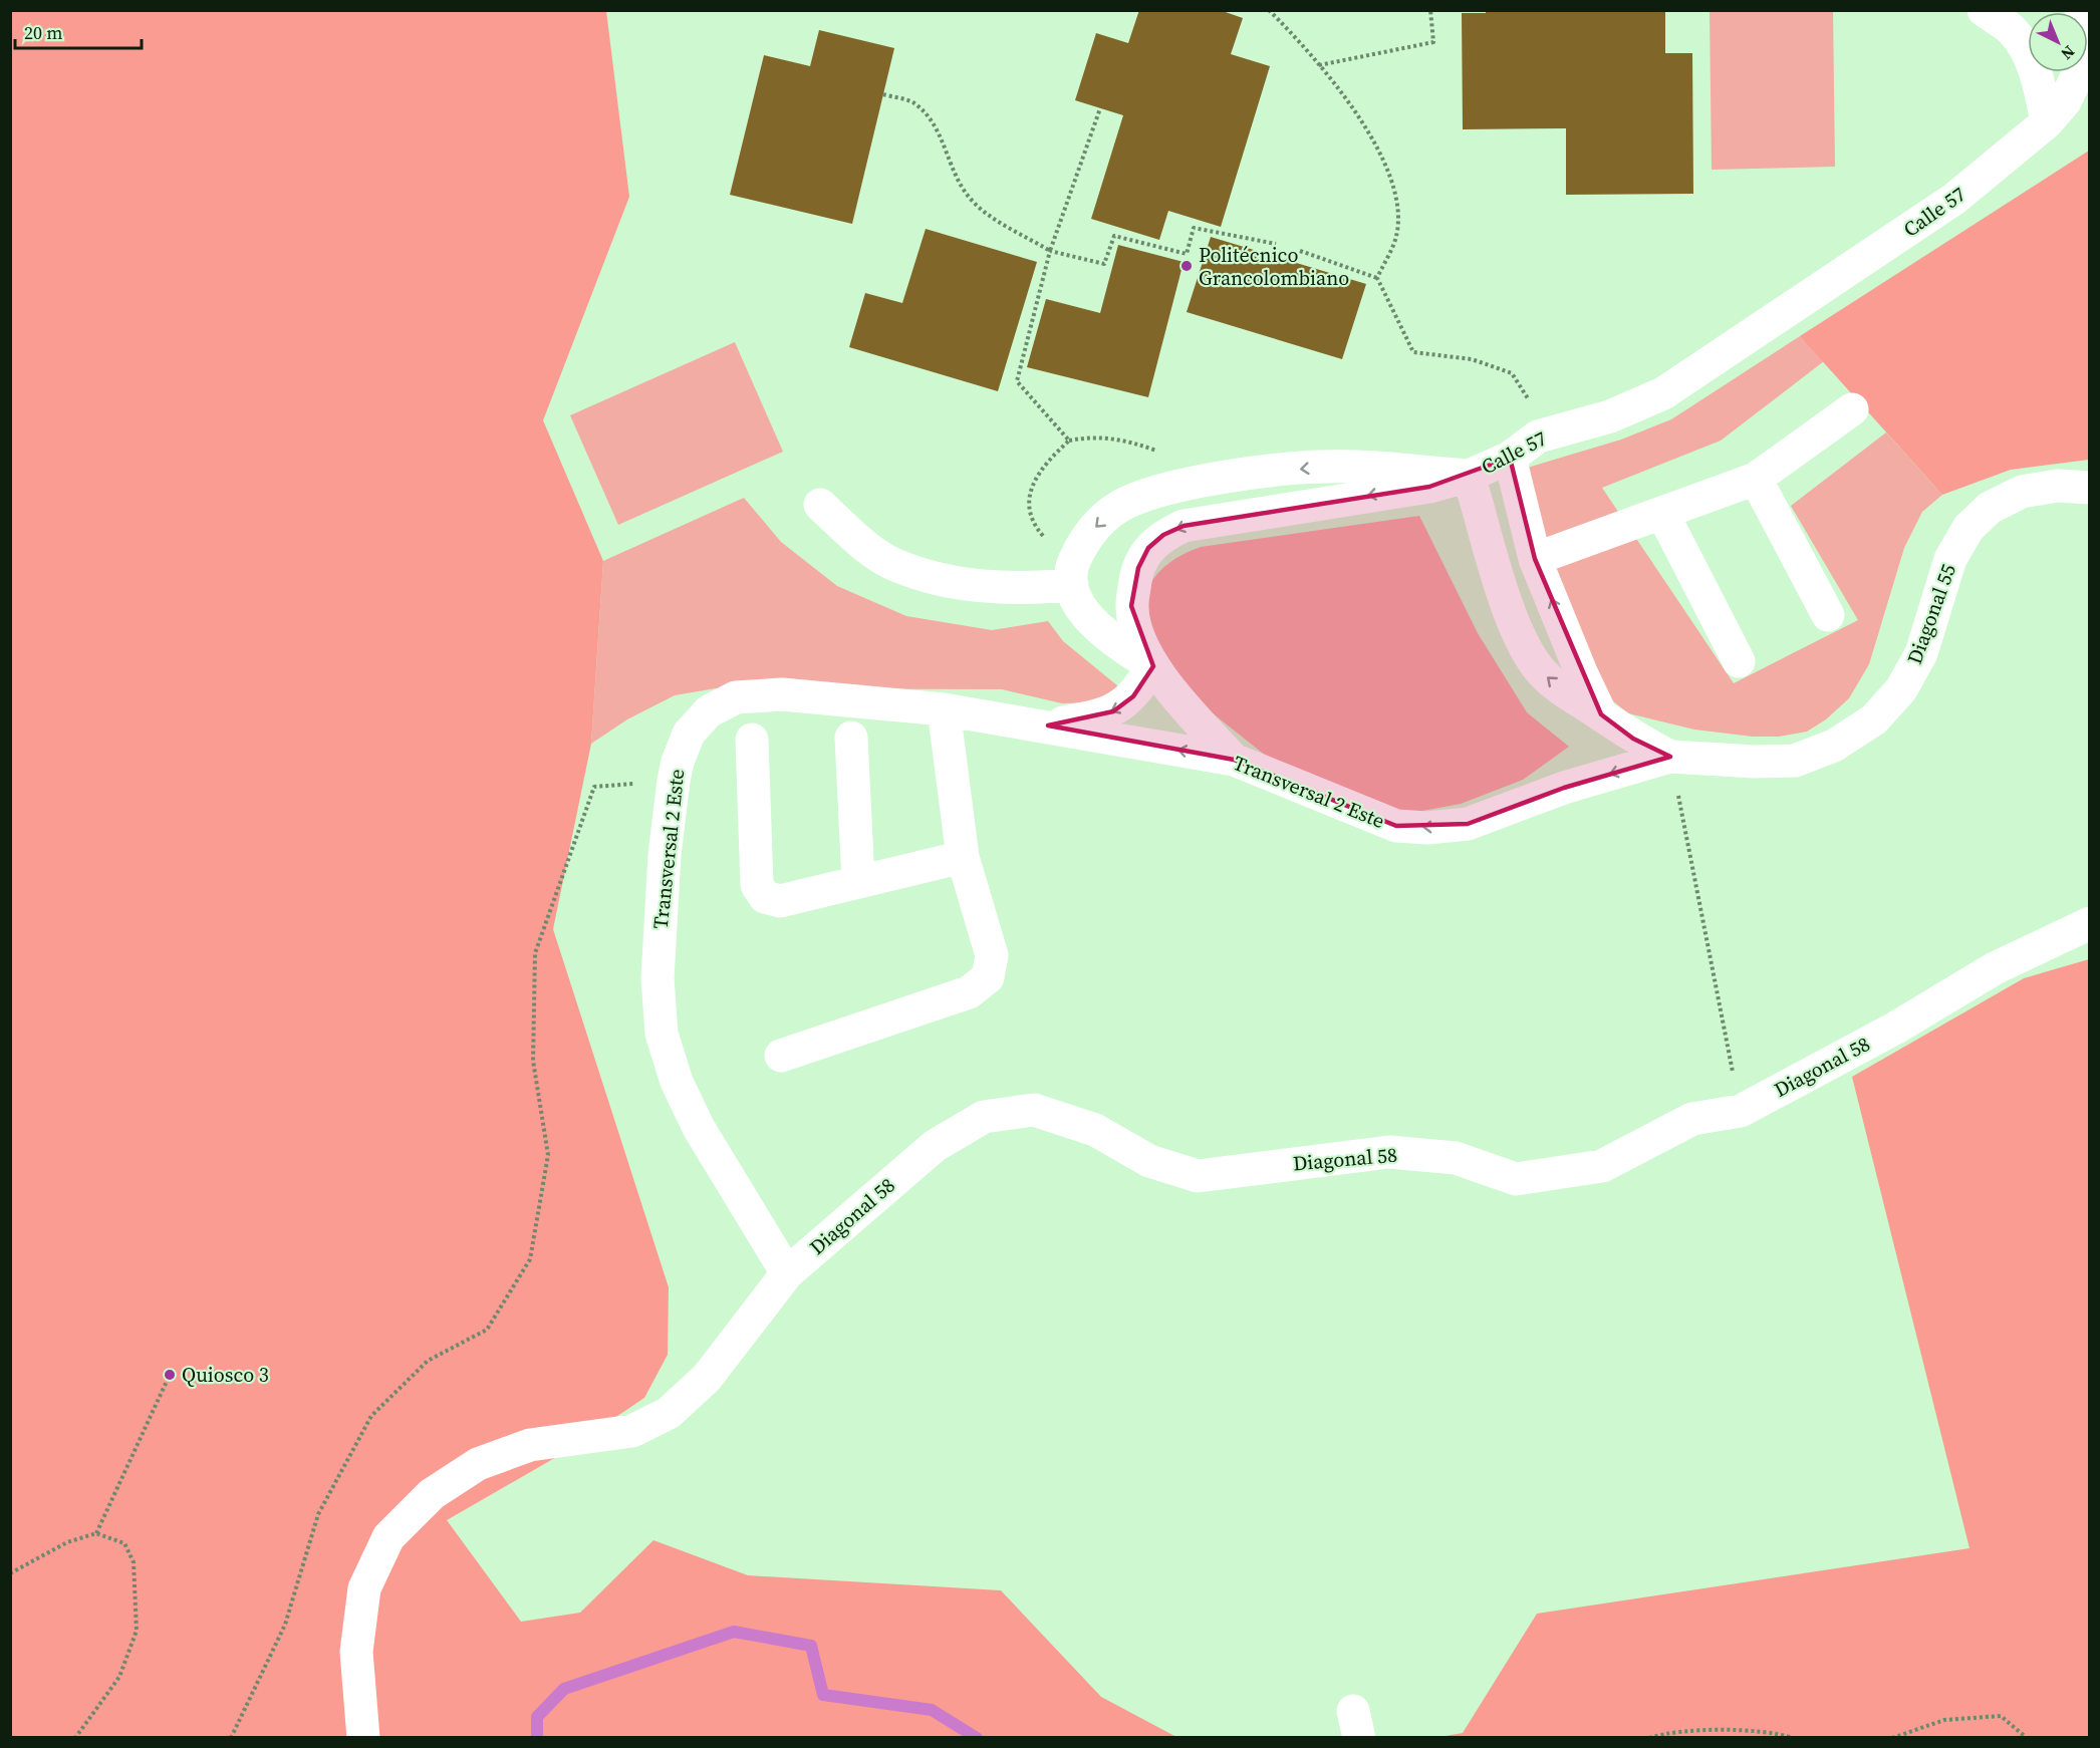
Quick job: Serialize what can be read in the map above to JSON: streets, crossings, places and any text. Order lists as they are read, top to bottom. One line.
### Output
{"streets":{"street":["Calle 57","Diagonal 55","Transversal 2 Este","Diagonal 58"]},"crossings":[["Calle 57","Transversal 2 Este"],["Diagonal 55","Transversal 2 Este"],["Transversal 2 Este","Diagonal 58"]],"one_way":["Transversal 2 Este"],"places":["Politécnico Grancolombiano","Quiosco 3"],"scale_bar":"20 m","north":"bottom right"}
